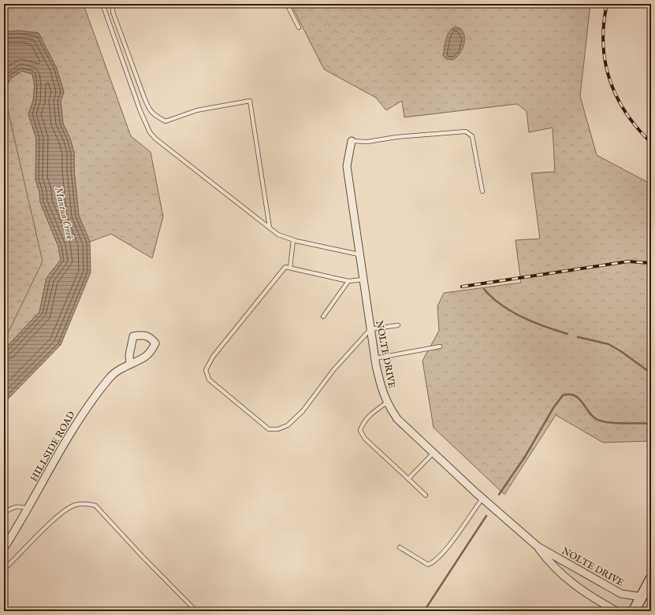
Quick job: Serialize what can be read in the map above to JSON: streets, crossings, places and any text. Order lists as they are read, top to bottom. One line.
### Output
{"streets":{"street":["NOLTE DRIVE","HILLSIDE ROAD"]},"water":["Mantua Creek"]}
